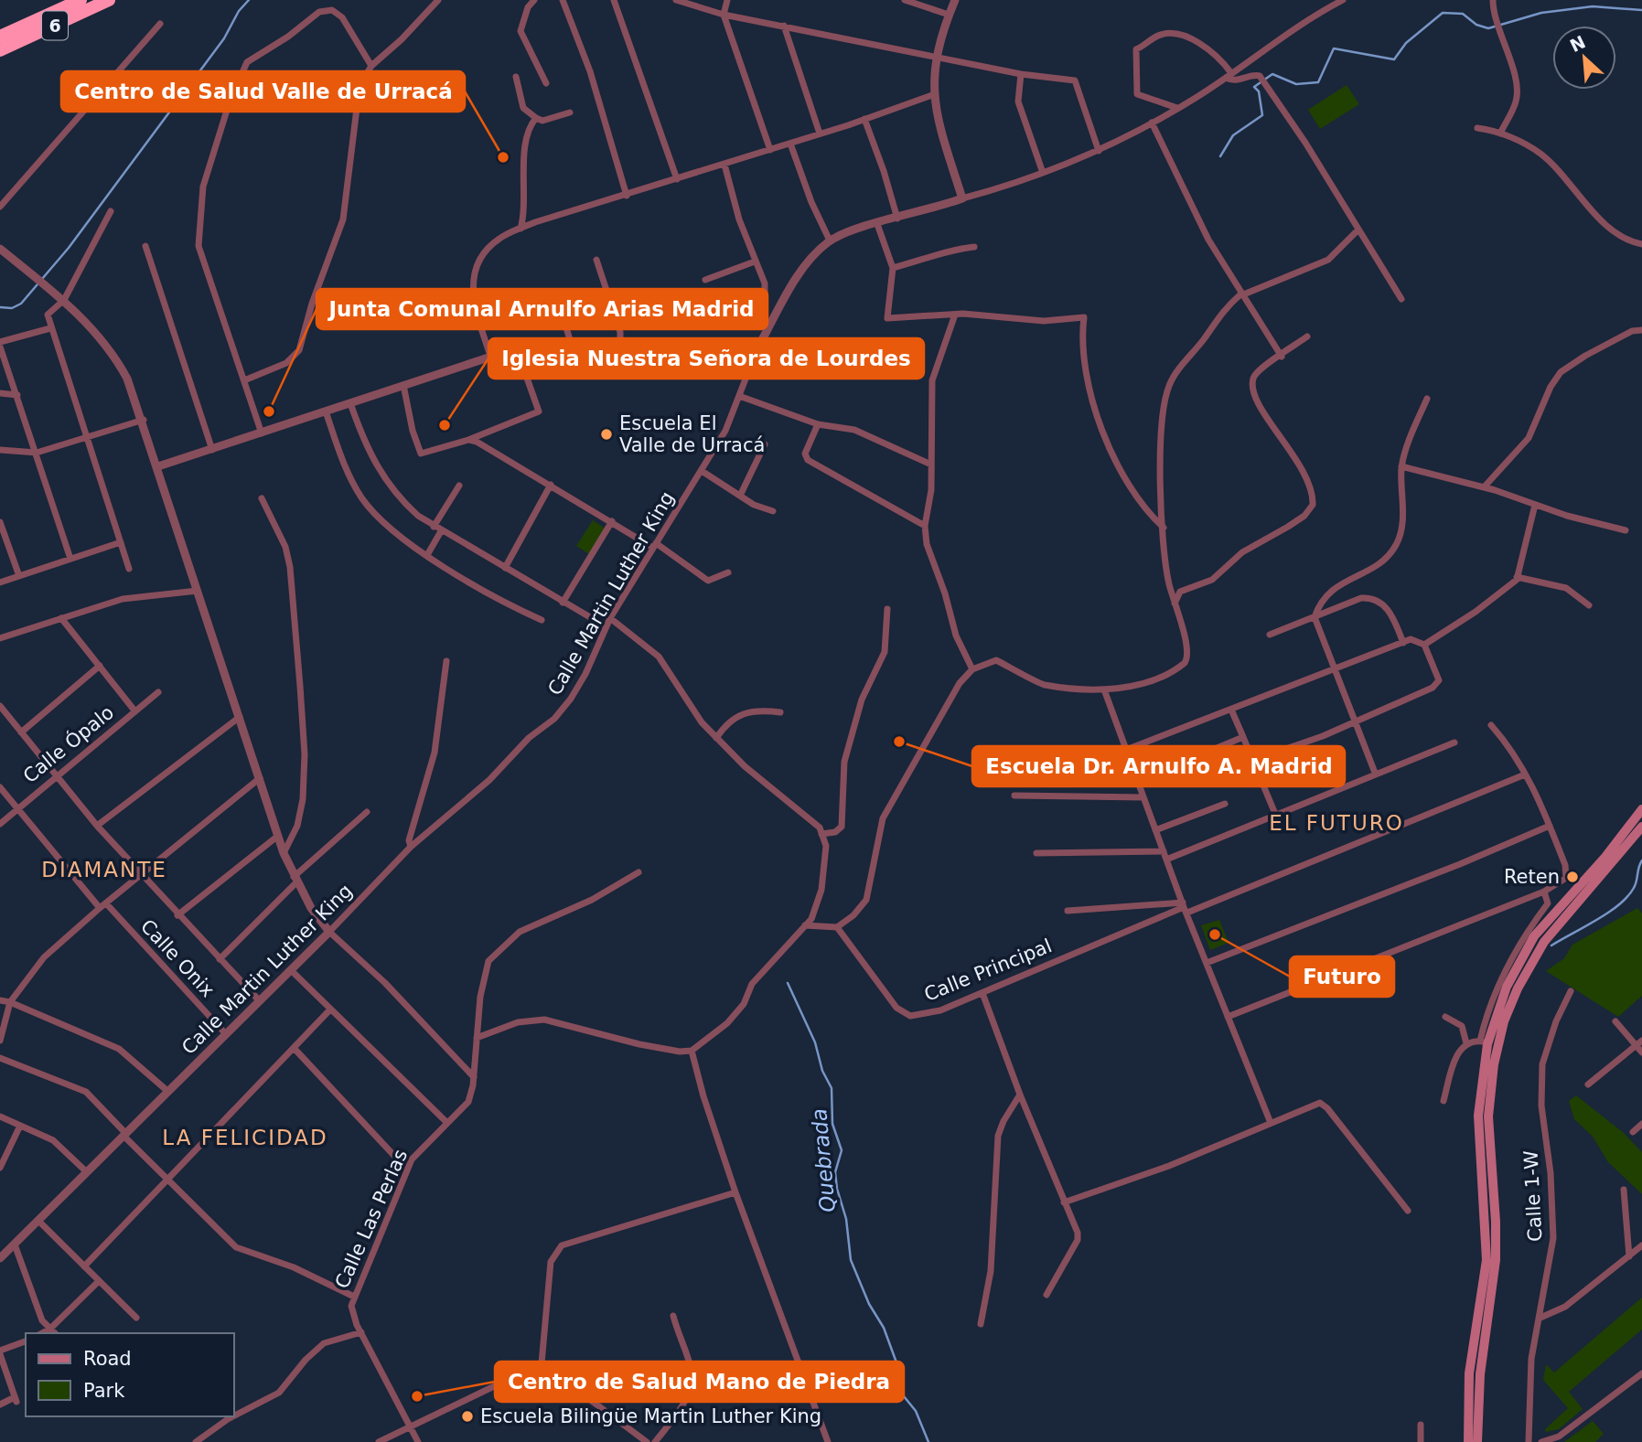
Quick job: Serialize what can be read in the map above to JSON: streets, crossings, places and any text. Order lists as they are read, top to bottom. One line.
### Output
{"streets":{"highway":["6"],"street":["Calle Martin Luther King","Calle Ópalo","Calle Onix","Calle Principal","Calle 1-W","Calle Las Perlas"]},"crossings":[["Calle Martin Luther King","Calle Onix"],["Calle Ópalo","Calle Onix"]],"districts":["EL FUTURO","DIAMANTE","LA FELICIDAD"],"water":["Quebrada"],"places":["Centro de Salud Valle de Urracá","Junta Comunal Arnulfo Arias Madrid","Iglesia Nuestra Señora de Lourdes","Escuela El Valle de Urracá","Escuela Dr. Arnulfo A. Madrid","Reten","Futuro","Centro de Salud Mano de Piedra","Escuela Bilingüe Martin Luther King"],"legend":["Road","Park"],"north":"top left"}
